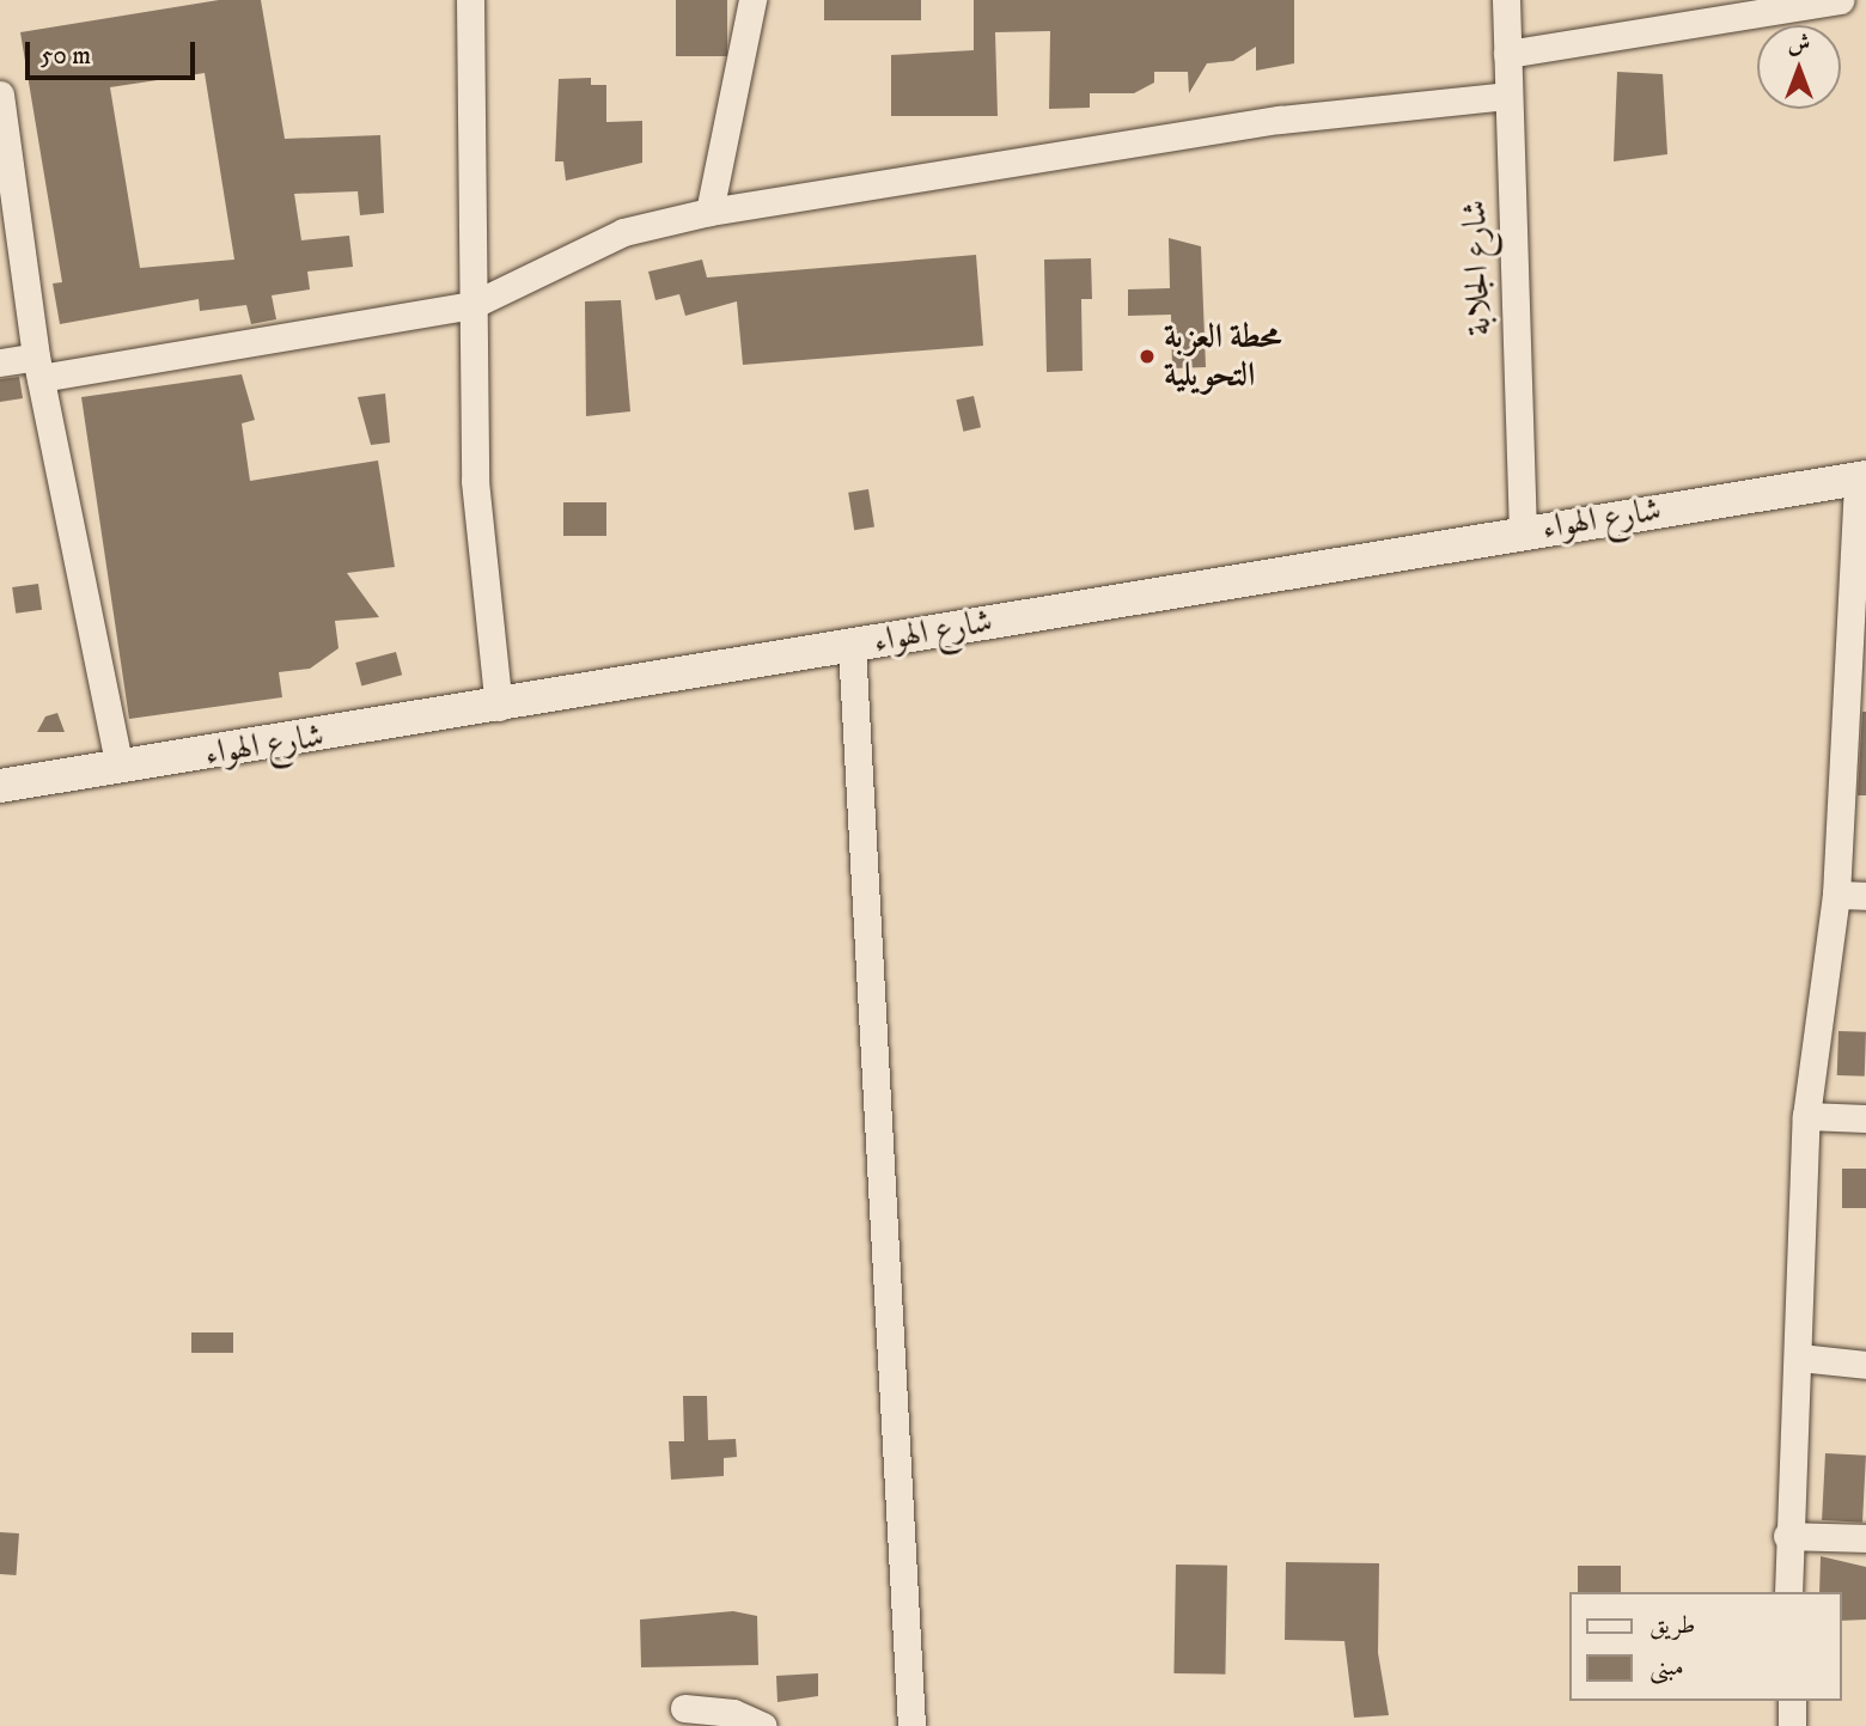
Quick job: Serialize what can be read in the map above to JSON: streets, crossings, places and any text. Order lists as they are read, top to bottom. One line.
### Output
{"streets":{"street":["شارع الجلابة","شارع الهواء"]},"crossings":[["شارع الجلابة","شارع الهواء"]],"places":["محطة العزبة التحويلية"],"legend":["طريق","مبنى"],"scale_bar":"50 m","north":"top"}
